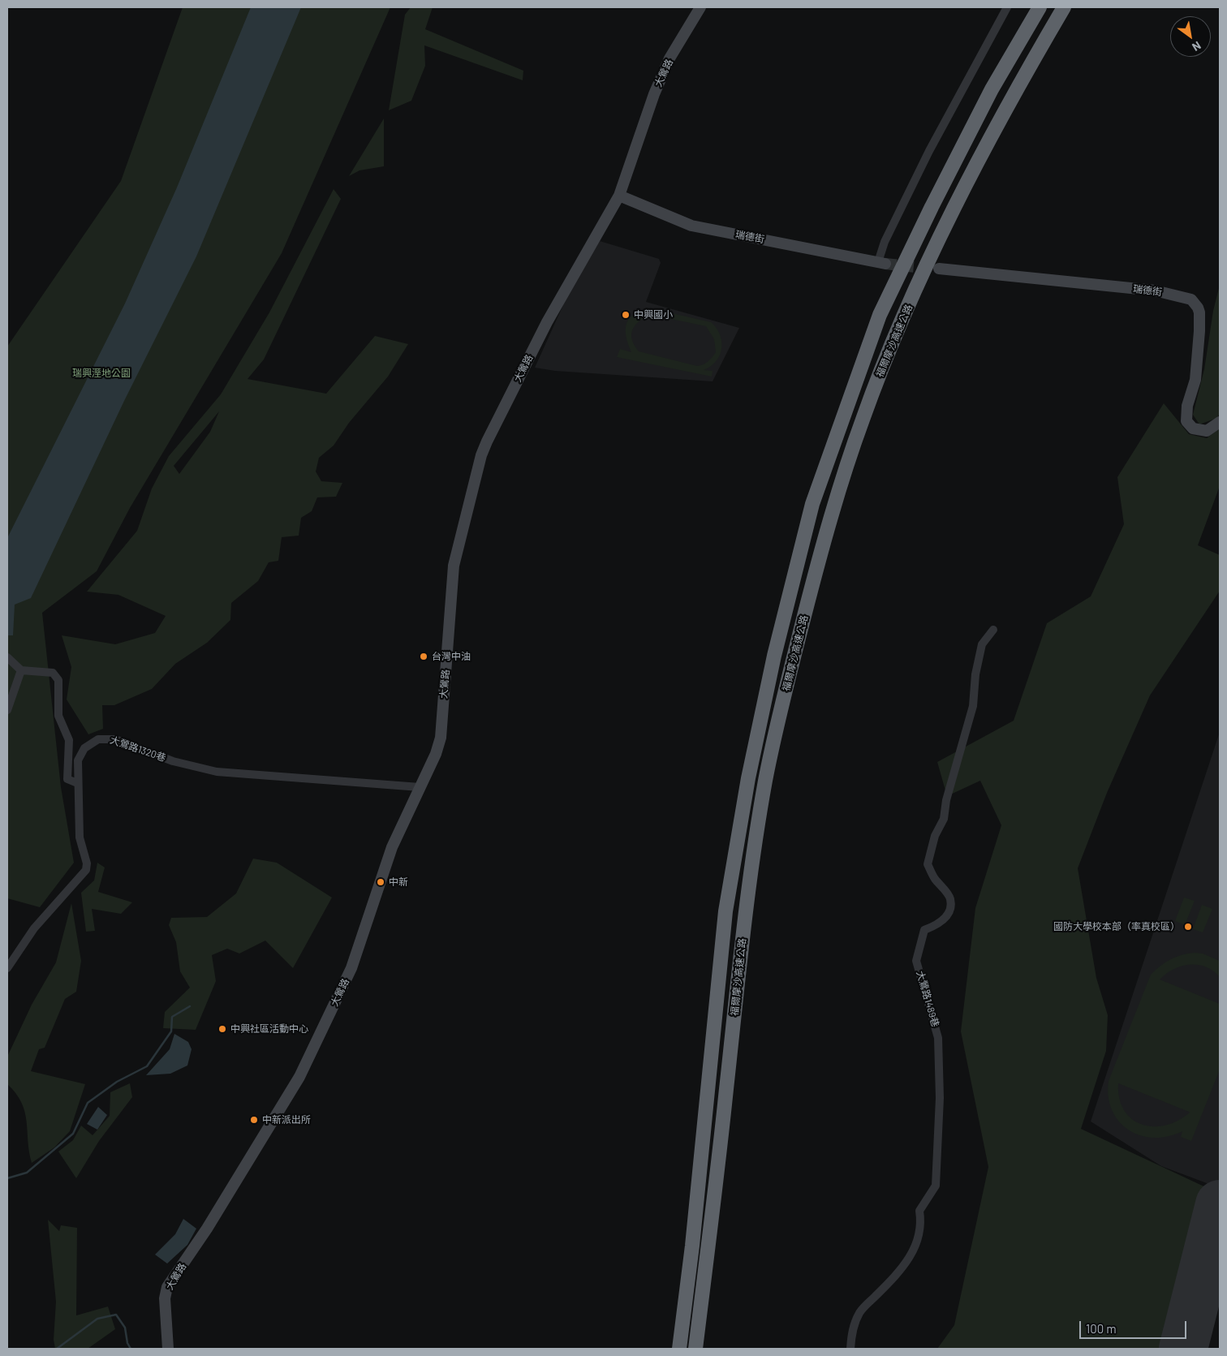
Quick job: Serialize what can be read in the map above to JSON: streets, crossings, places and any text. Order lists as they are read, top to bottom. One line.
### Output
{"streets":{"highway":["福爾摩沙高速公路"],"street":["大鶯路","瑞德街","大鶯路1320巷","大鶯路1489巷"]},"crossings":[["大鶯路","瑞德街"],["大鶯路","大鶯路1320巷"]],"parks":["瑞興溼地公園"],"places":["中興國小","台灣中油","中新","國防大學校本部（率真校區）","中興社區活動中心","中新派出所"],"scale_bar":"100 m","north":"bottom right"}
